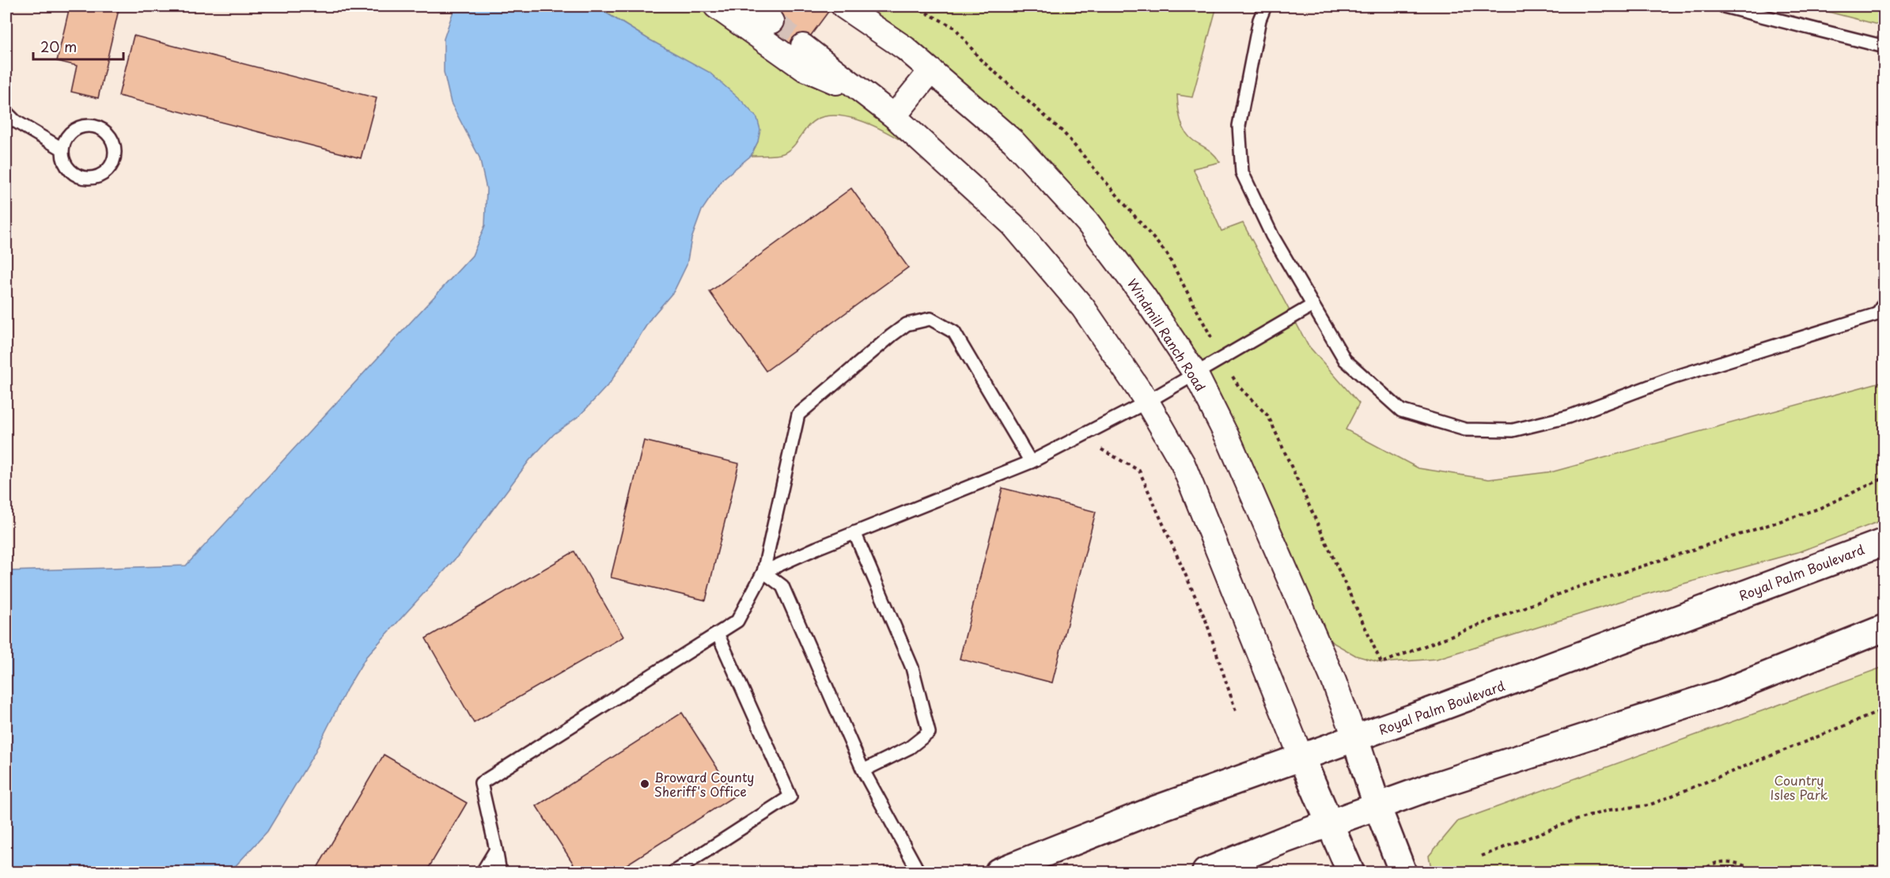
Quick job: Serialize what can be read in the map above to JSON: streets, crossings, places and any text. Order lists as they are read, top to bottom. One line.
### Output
{"streets":{"main road":["Royal Palm Boulevard"],"street":["Windmill Ranch Road"]},"crossings":[["Windmill Ranch Road","Royal Palm Boulevard"]],"parks":["Country Isles Park"],"places":["Broward County Sheriff's Office"],"scale_bar":"20 m"}
